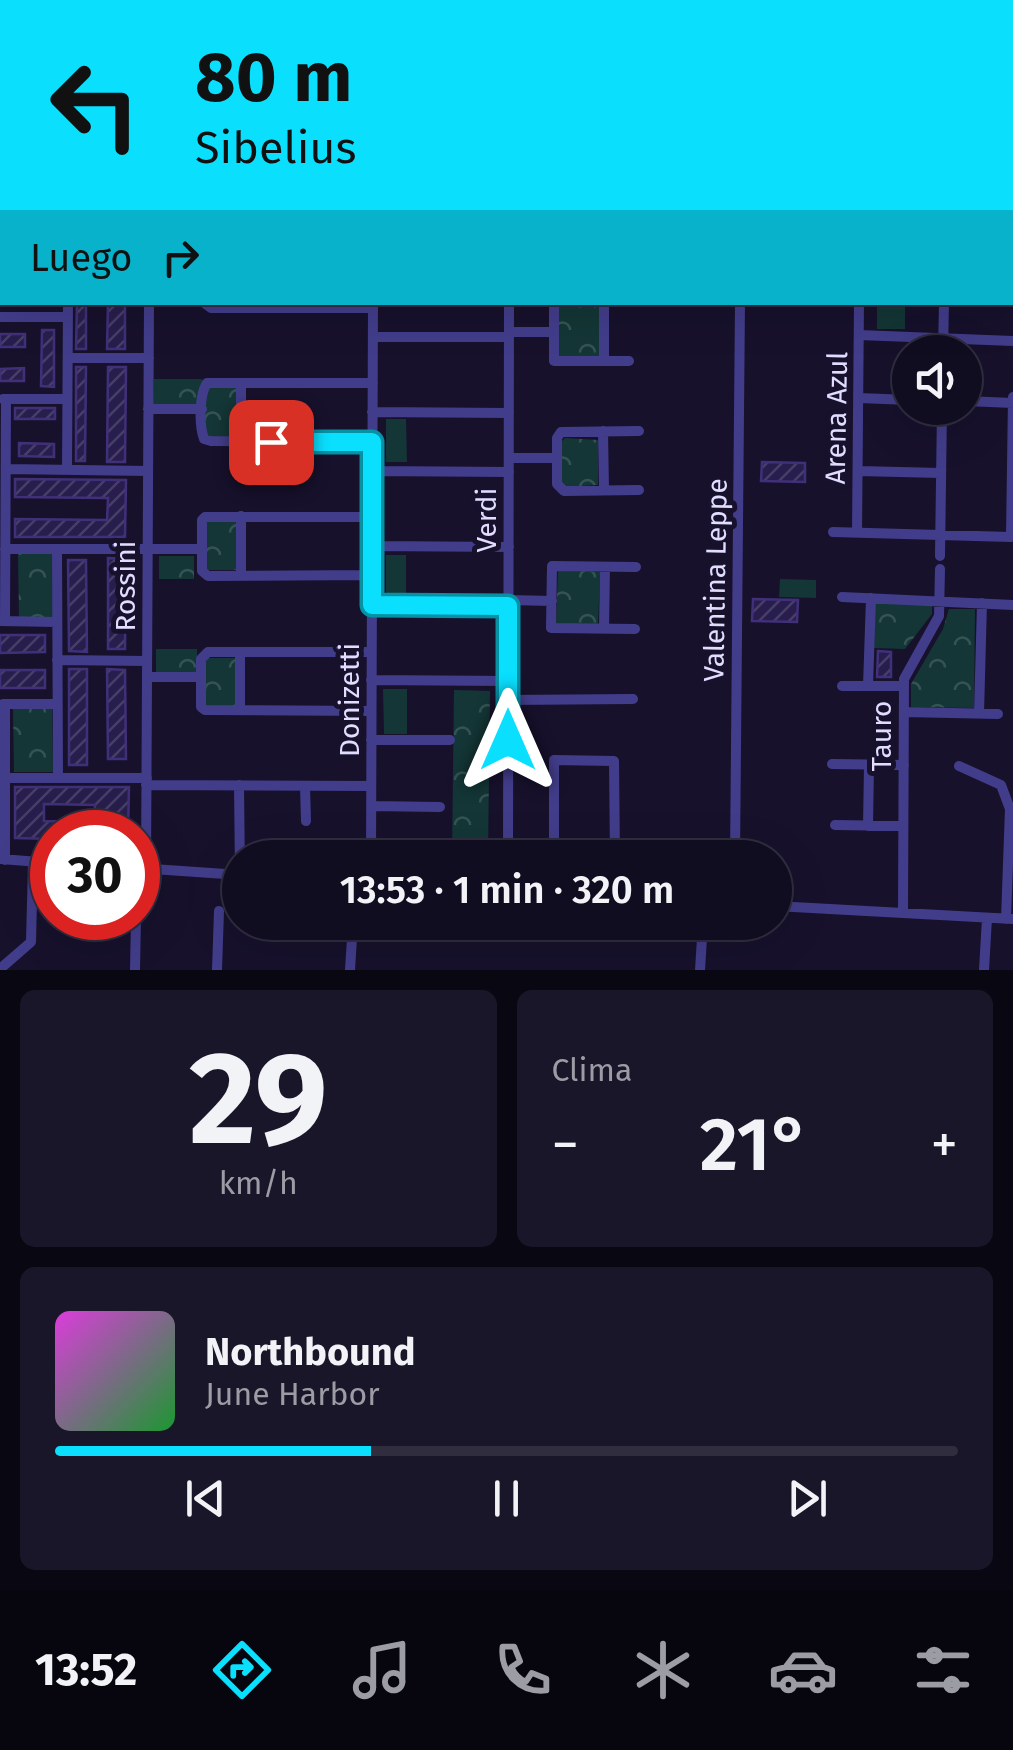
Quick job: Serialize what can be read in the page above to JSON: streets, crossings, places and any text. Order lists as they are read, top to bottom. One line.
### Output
{"streets":{"street":["Arena Azul","Verdi","Valentina Leppe","Rossini","Donizetti","Tauro"]},"page":{"turn":["80 m","Sibelius"],"then":"Luego","limit":"30","trip":"13:53 · 1 min · 320 m","tile":[["29","km/h"],"Clima"],"heat":["−","21°","+"],"song":["Northbound","June Harbor"],"tabs":"13:52"}}
